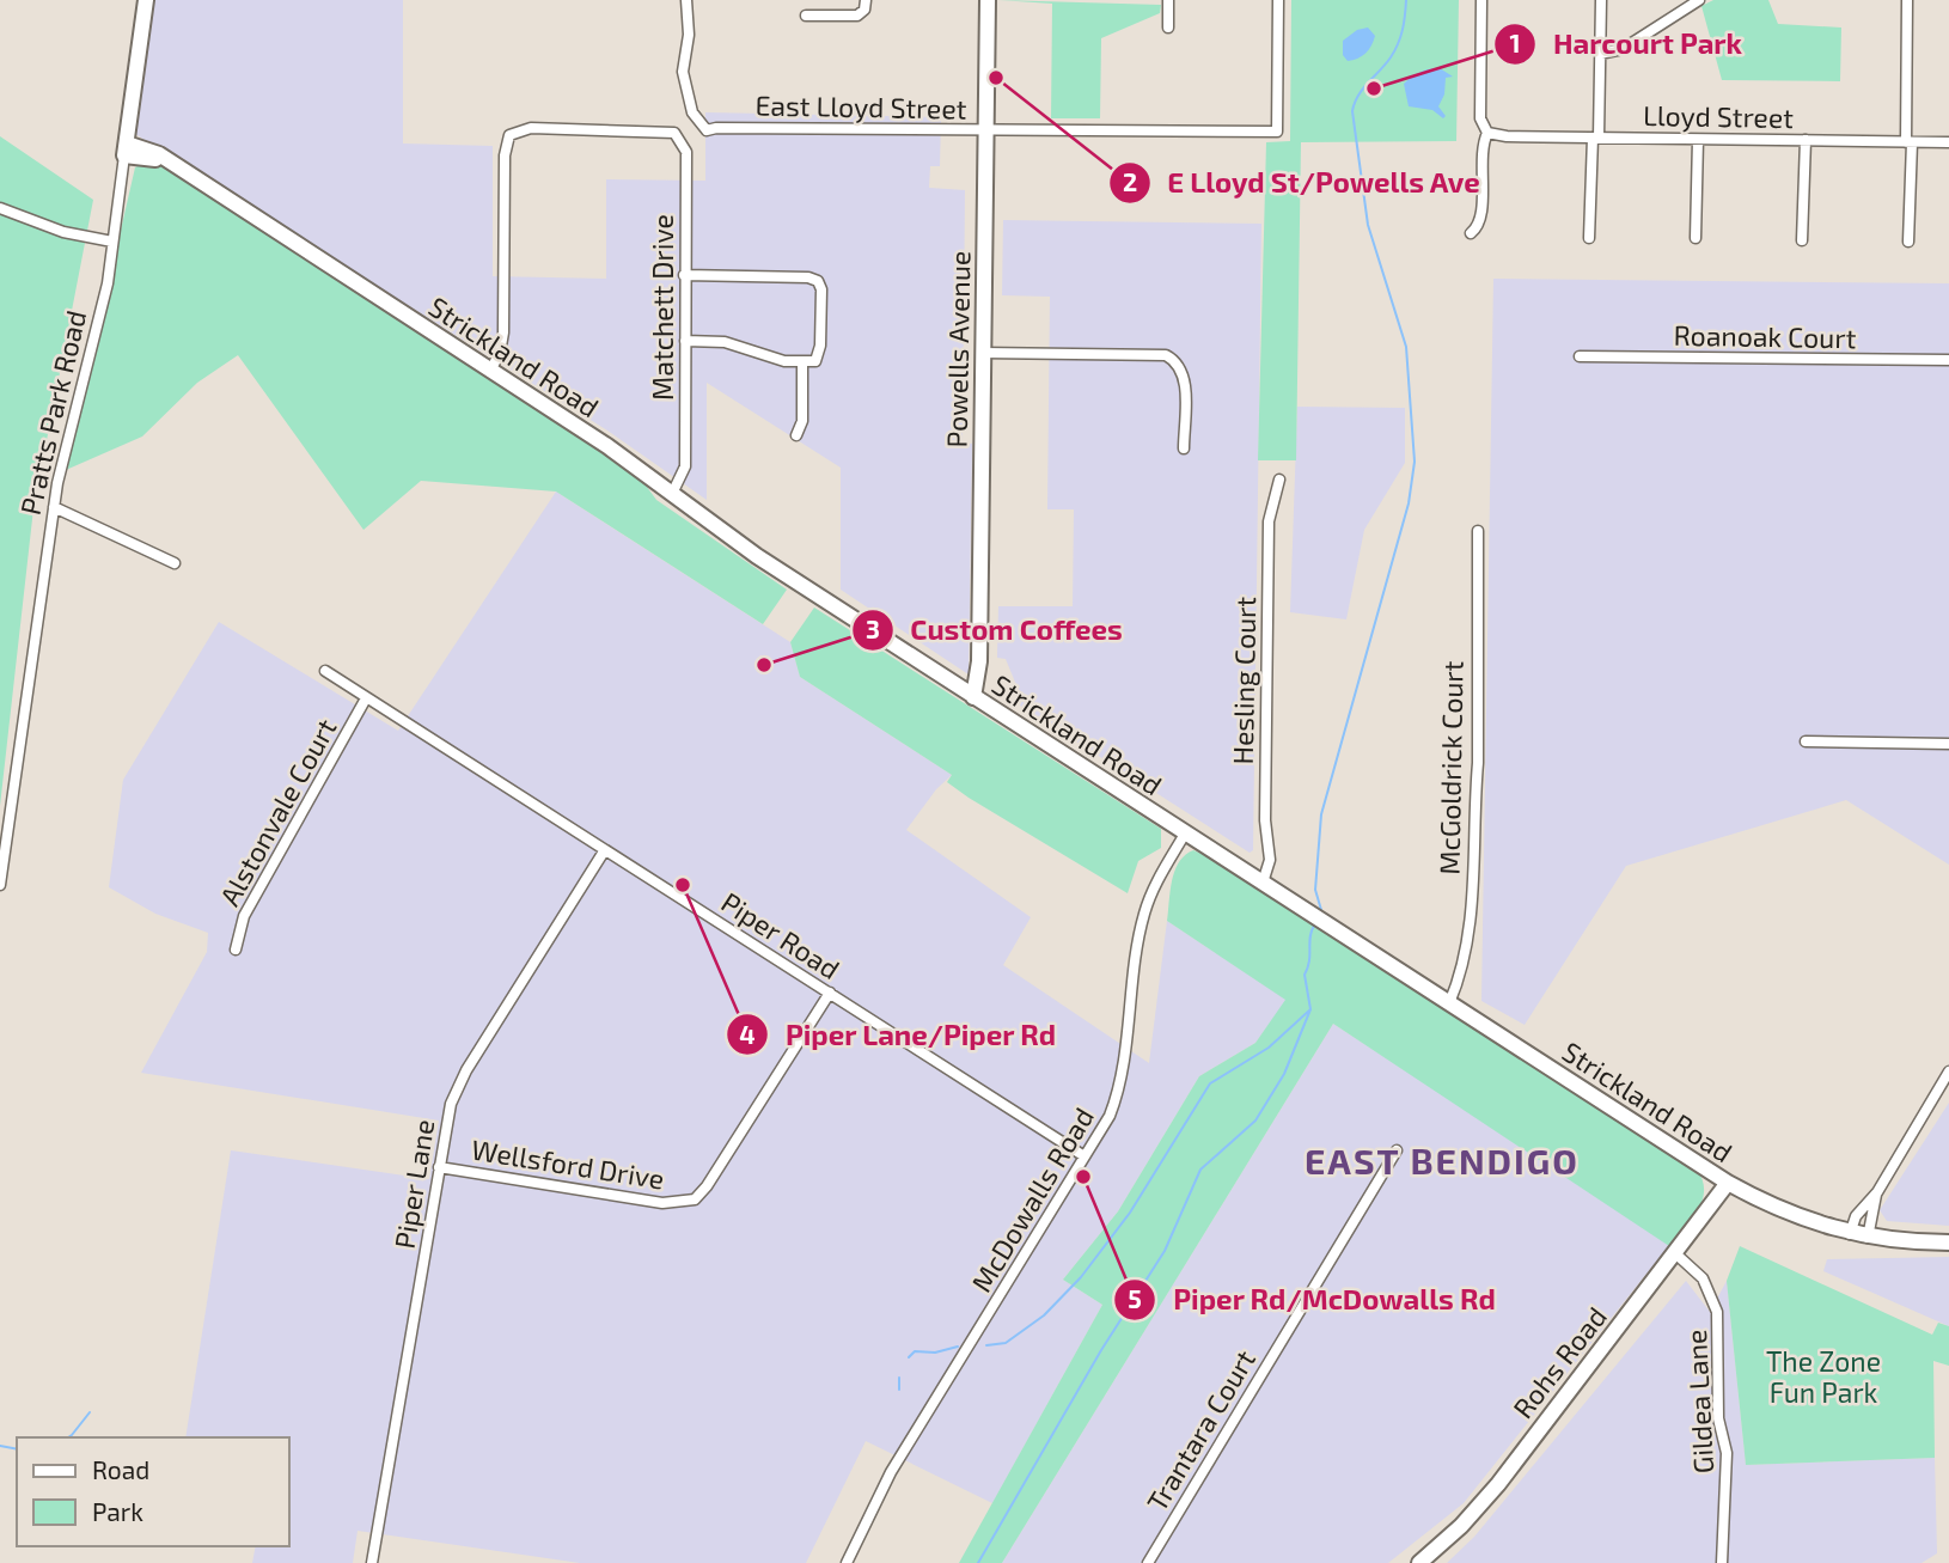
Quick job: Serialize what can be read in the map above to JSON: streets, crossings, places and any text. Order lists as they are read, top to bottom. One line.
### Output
{"streets":{"main road":["Powells Avenue","Strickland Road","Pratts Park Road","Rohs Road"],"street":["East Lloyd Street","Lloyd Street","Matchett Drive","Roanoak Court","Hesling Court","McGoldrick Court","Alstonvale Court","Piper Road","Wellsford Drive","Piper Lane","McDowalls Road","Gildea Lane","Trantara Court"]},"crossings":[["East Lloyd Street","Powells Avenue"],["Matchett Drive","Strickland Road"],["Powells Avenue","Strickland Road"],["Strickland Road","Pratts Park Road"],["Strickland Road","Hesling Court"],["Strickland Road","McGoldrick Court"],["Strickland Road","McDowalls Road"],["Strickland Road","Rohs Road"],["Alstonvale Court","Piper Road"],["Piper Road","Wellsford Drive"],["Piper Road","Piper Lane"],["Piper Road","McDowalls Road"],["Wellsford Drive","Piper Lane"],["Rohs Road","Gildea Lane"]],"districts":["EAST BENDIGO"],"parks":["The Zone Fun Park"],"places":["E Lloyd St/Powells Ave","Harcourt Park","Custom Coffees","Piper Lane/Piper Rd","Piper Rd/McDowalls Rd"],"legend":["Road","Park"]}
